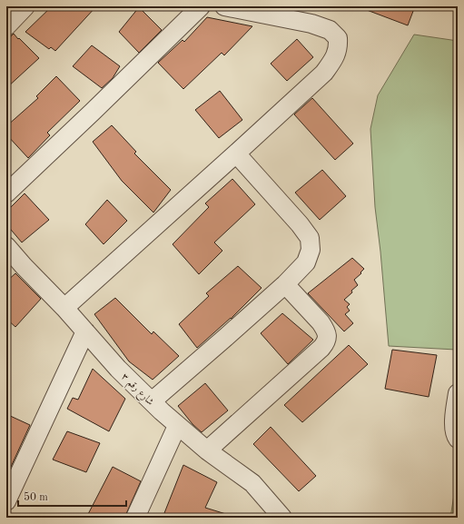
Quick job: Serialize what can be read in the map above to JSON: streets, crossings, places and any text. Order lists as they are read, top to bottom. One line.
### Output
{"streets":{"street":["شارع رقم ٣"]},"scale_bar":"50 m"}
